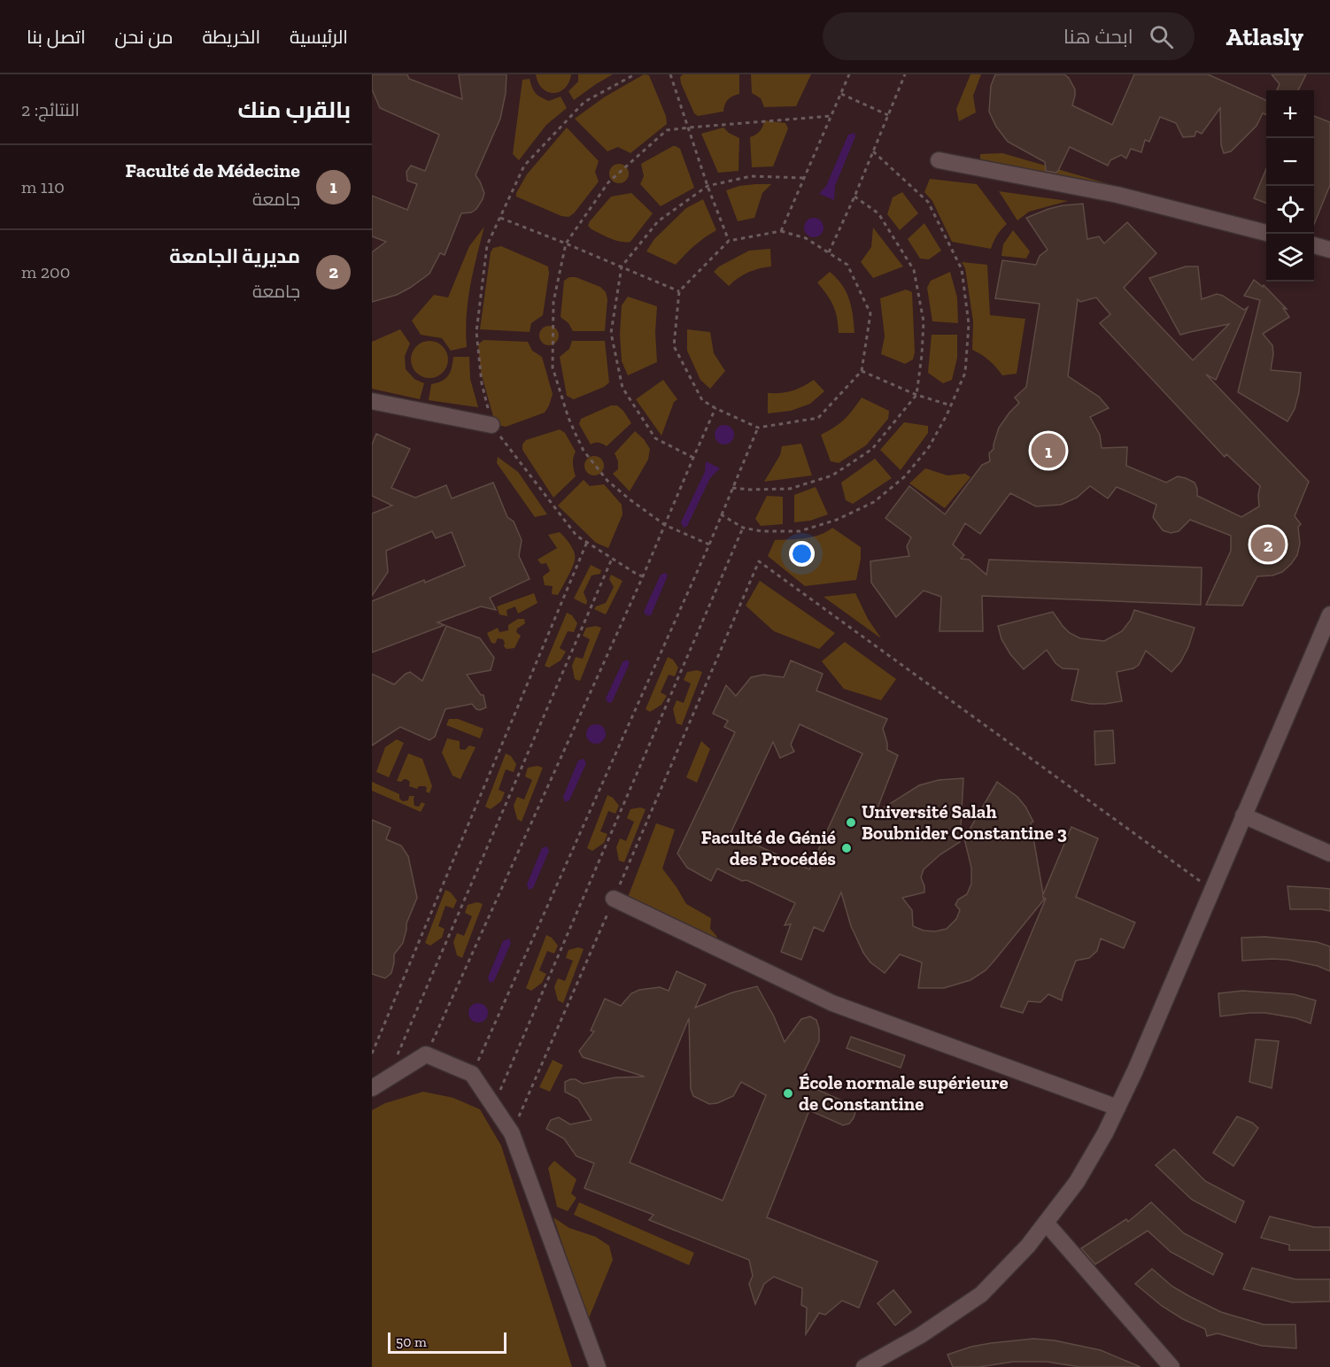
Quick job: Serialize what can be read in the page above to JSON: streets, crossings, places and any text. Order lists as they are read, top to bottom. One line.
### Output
{"places":["Université Salah Boubnider Constantine 3","Faculté de Génié des Procédés","École normale supérieure de Constantine"],"scale_bar":"50 m","page":{"header":"Atlasly","search":"ابحث هنا","nav":["الرئيسية","الخريطة","من نحن","اتصل بنا"],"heading":["بالقرب منك","النتائج: 2"],"map_buttons":["+","−"],"list":[{"mark":"1","name":"Faculté de Médecine","note":"جامعة","value":"110 m"},{"mark":"2","name":"مديرية الجامعة","note":"جامعة","value":"200 m"}],"pins":["1","2"],"scale":"50 m"}}
